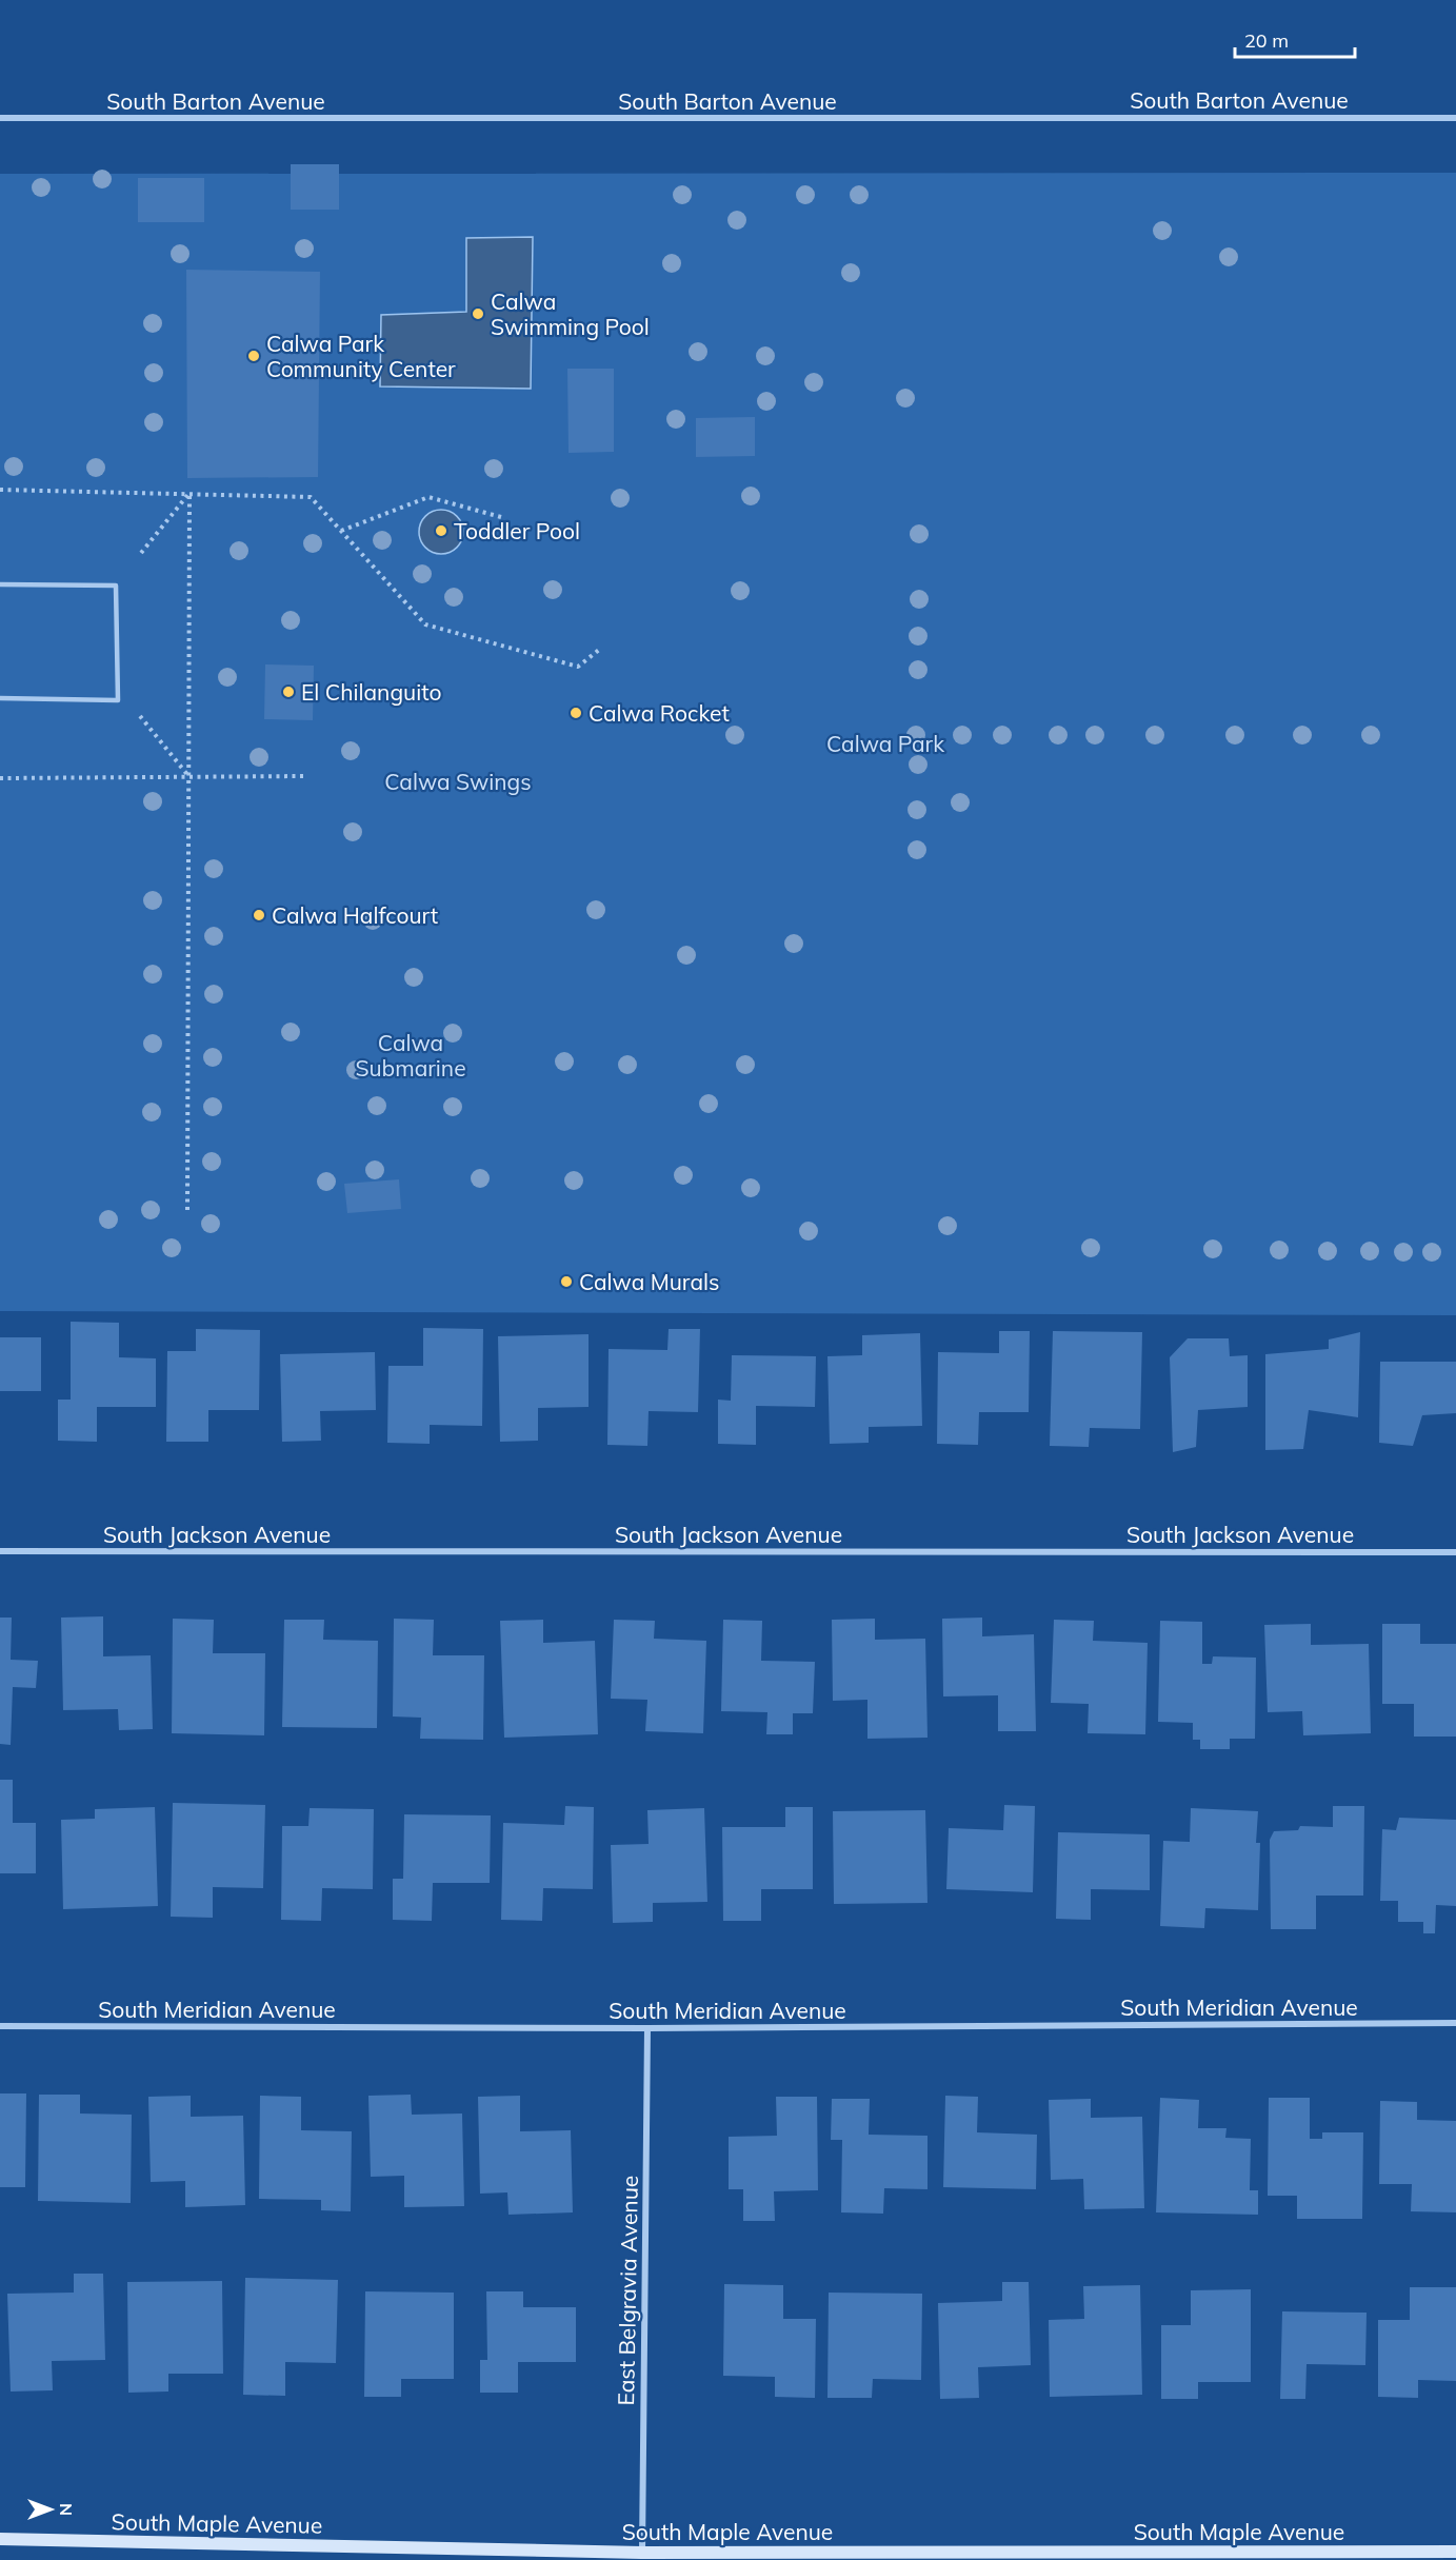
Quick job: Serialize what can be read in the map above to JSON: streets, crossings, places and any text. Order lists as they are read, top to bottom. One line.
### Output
{"streets":{"main road":["South Maple Avenue"],"street":["South Barton Avenue","South Jackson Avenue","South Meridian Avenue","East Belgravia Avenue"]},"crossings":[["South Meridian Avenue","East Belgravia Avenue"],["East Belgravia Avenue","South Maple Avenue"]],"parks":["Calwa Park","Calwa Swings","Calwa Submarine"],"places":["Calwa Swimming Pool","Calwa Park Community Center","Toddler Pool","El Chilanguito","Calwa Rocket","Calwa Halfcourt","Calwa Murals"],"scale_bar":"20 m","north":"right"}
